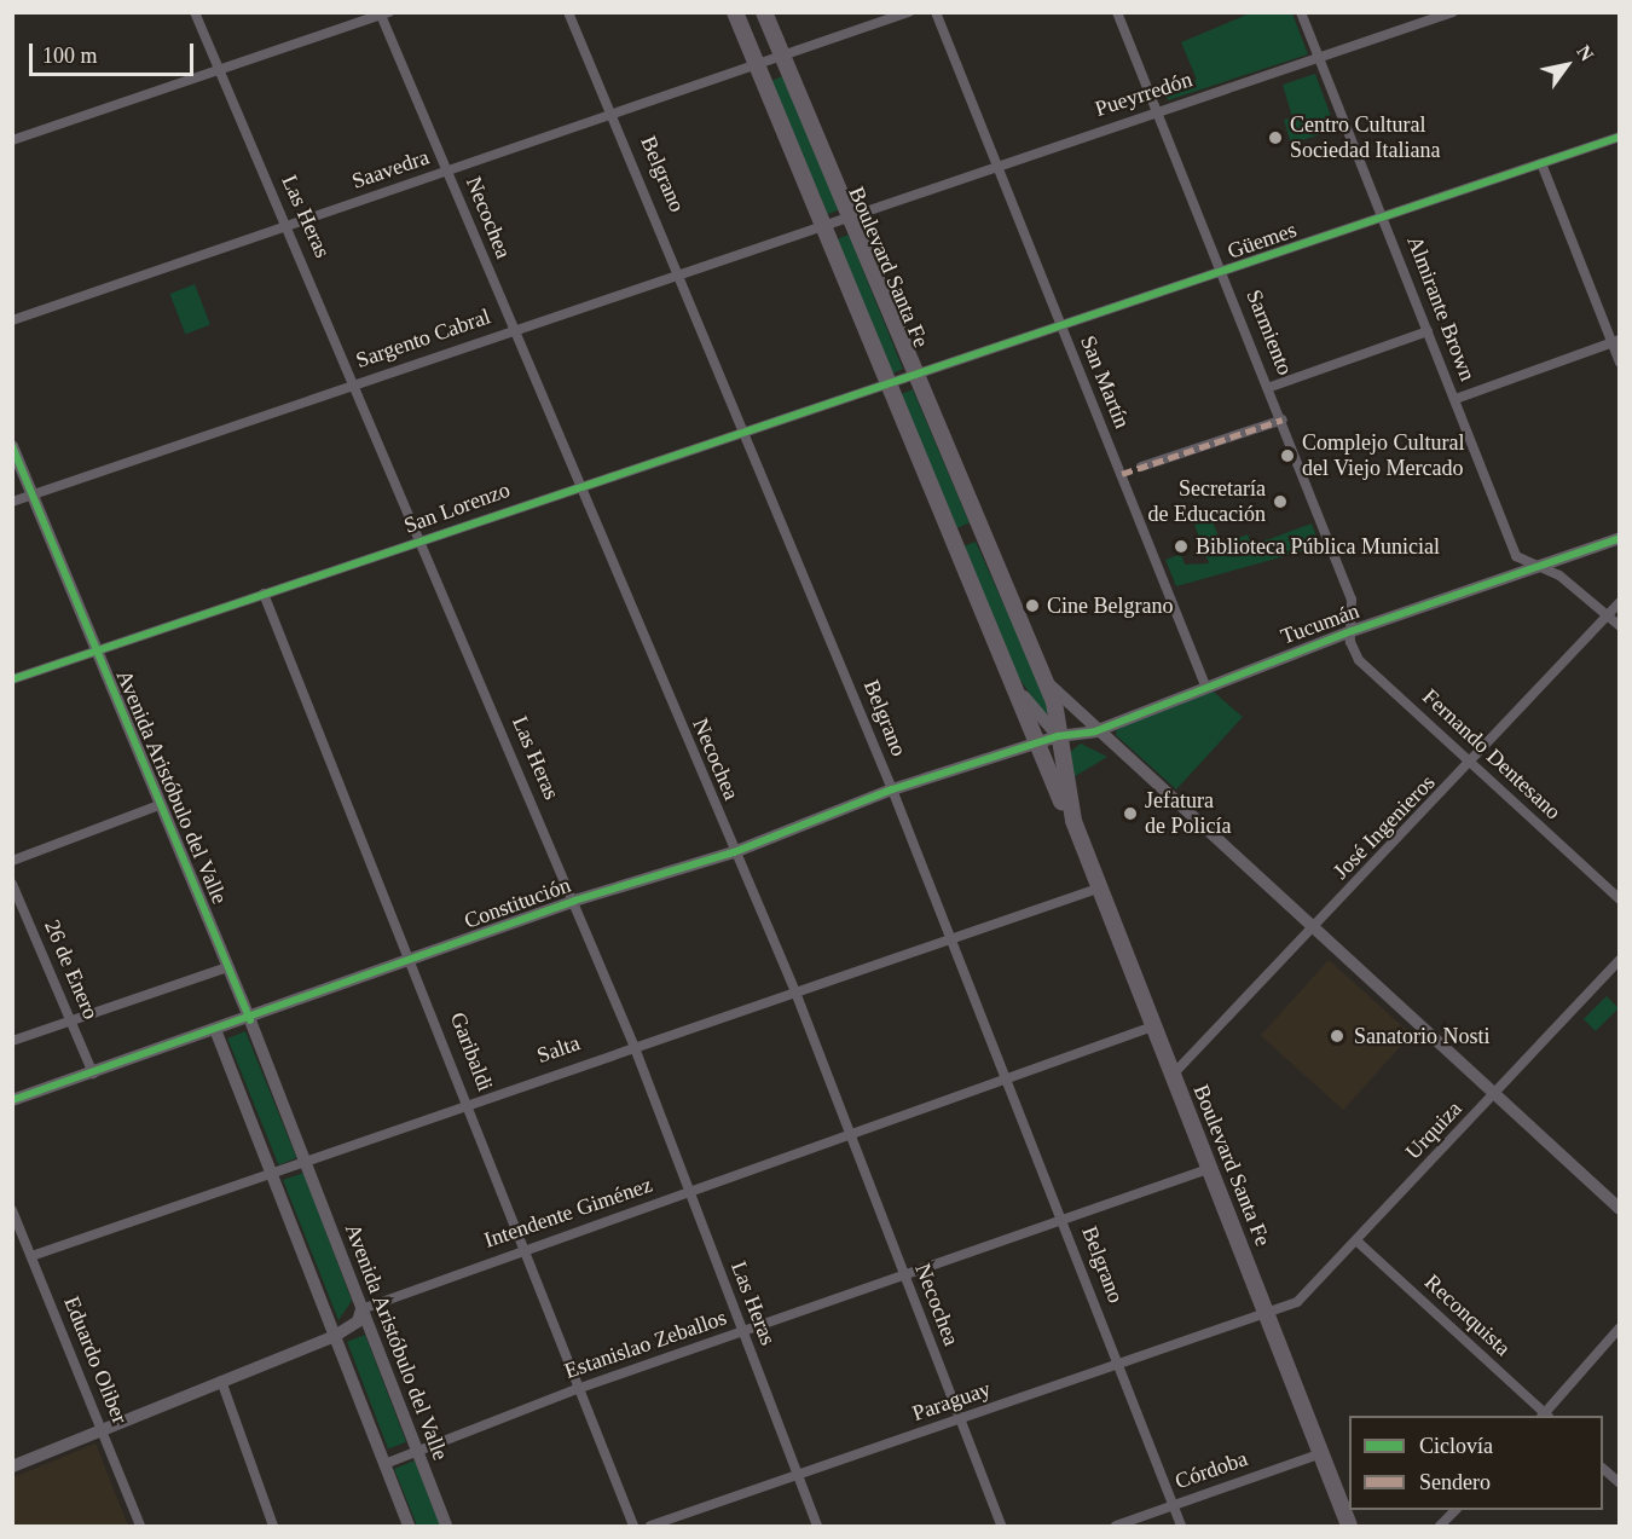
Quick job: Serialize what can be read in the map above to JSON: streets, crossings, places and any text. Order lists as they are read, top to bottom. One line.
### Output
{"streets":{"main road":["Boulevard Santa Fe"],"street":["Pueyrredón","Saavedra","Belgrano","Las Heras","Necochea","Güemes","Almirante Brown","Sarmiento","Sargento Cabral","San Martín","San Lorenzo","Tucumán","Fernando Dentesano","Avenida Aristóbulo del Valle","José Ingenieros","Constitución","26 de Enero","Salta","Garibaldi","Urquiza","Intendente Giménez","Reconquista","Estanislao Zeballos","Eduardo Oliber","Paraguay","Córdoba"]},"crossings":[["Pueyrredón","Boulevard Santa Fe"],["Pueyrredón","Almirante Brown"],["Pueyrredón","Sarmiento"],["Pueyrredón","Sargento Cabral"],["Pueyrredón","San Martín"],["Saavedra","Belgrano"],["Saavedra","Las Heras"],["Saavedra","Necochea"],["Saavedra","Boulevard Santa Fe"],["Belgrano","Sargento Cabral"],["Belgrano","San Lorenzo"],["Belgrano","Constitución"],["Belgrano","Salta"],["Belgrano","Intendente Giménez"],["Belgrano","Estanislao Zeballos"],["Belgrano","Paraguay"],["Belgrano","Córdoba"],["Las Heras","Sargento Cabral"],["Las Heras","San Lorenzo"],["Las Heras","Constitución"],["Las Heras","Salta"],["Las Heras","Intendente Giménez"],["Las Heras","Estanislao Zeballos"],["Las Heras","Paraguay"],["Necochea","Sargento Cabral"],["Necochea","San Lorenzo"],["Necochea","Constitución"],["Necochea","Salta"],["Necochea","Intendente Giménez"],["Necochea","Estanislao Zeballos"],["Necochea","Paraguay"],["Güemes","Boulevard Santa Fe"],["Güemes","Almirante Brown"],["Güemes","Sarmiento"],["Güemes","San Martín"],["Güemes","San Lorenzo"],["Boulevard Santa Fe","Sargento Cabral"],["Boulevard Santa Fe","San Lorenzo"],["Boulevard Santa Fe","Tucumán"],["Boulevard Santa Fe","José Ingenieros"],["Boulevard Santa Fe","Constitución"],["Boulevard Santa Fe","Salta"],["Boulevard Santa Fe","Urquiza"],["Boulevard Santa Fe","Intendente Giménez"],["Boulevard Santa Fe","Estanislao Zeballos"],["Boulevard Santa Fe","Paraguay"],["Boulevard Santa Fe","Córdoba"],["Almirante Brown","Tucumán"],["Almirante Brown","José Ingenieros"],["Sarmiento","Tucumán"],["Sarmiento","Fernando Dentesano"],["Sargento Cabral","Avenida Aristóbulo del Valle"],["San Martín","Tucumán"],["San Lorenzo","Avenida Aristóbulo del Valle"],["San Lorenzo","Garibaldi"],["Tucumán","Fernando Dentesano"],["Tucumán","Constitución"],["Fernando Dentesano","José Ingenieros"],["Avenida Aristóbulo del Valle","Constitución"],["Avenida Aristóbulo del Valle","Salta"],["Avenida Aristóbulo del Valle","Intendente Giménez"],["Avenida Aristóbulo del Valle","Estanislao Zeballos"],["Constitución","26 de Enero"],["Constitución","Garibaldi"],["Salta","Garibaldi"],["Salta","Eduardo Oliber"],["Garibaldi","Intendente Giménez"],["Garibaldi","Estanislao Zeballos"],["Urquiza","Reconquista"],["Urquiza","Paraguay"],["Intendente Giménez","Eduardo Oliber"]],"places":["Centro Cultural Sociedad Italiana","Complejo Cultural del Viejo Mercado","Secretaría de Educación","Biblioteca Pública Municial","Cine Belgrano","Jefatura de Policía","Sanatorio Nosti"],"legend":["Ciclovía","Sendero"],"scale_bar":"100 m","north":"top right"}
